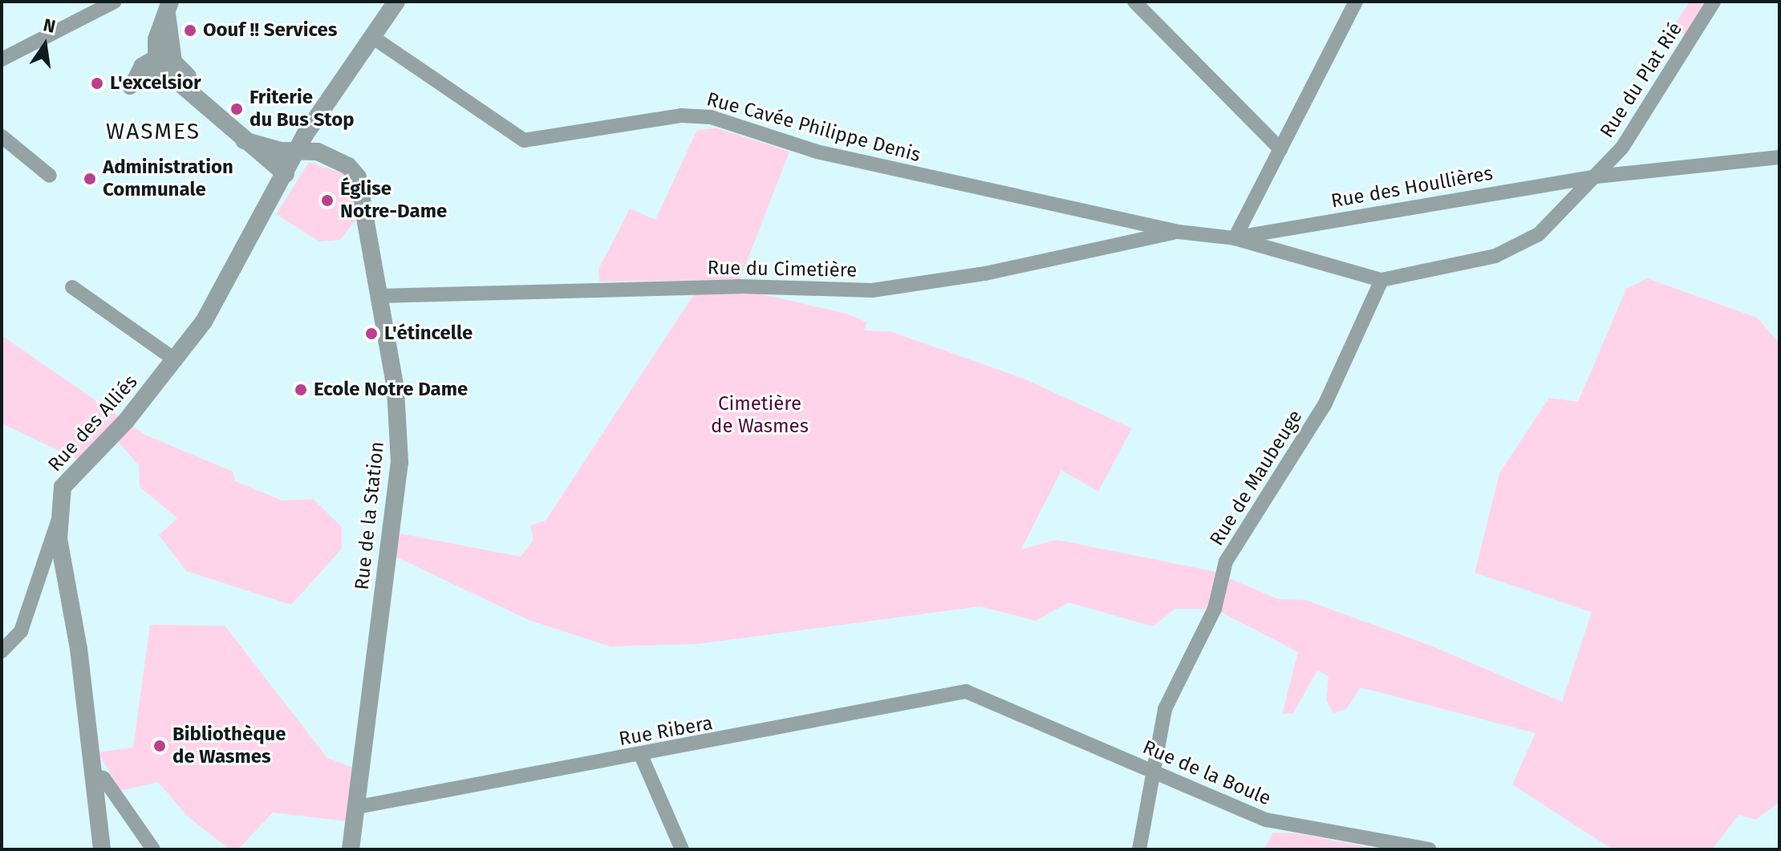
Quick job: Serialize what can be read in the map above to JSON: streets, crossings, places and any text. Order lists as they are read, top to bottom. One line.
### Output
{"streets":{"street":["Rue du Plat Rié","Rue Cavée Philippe Denis","Rue des Houllières","Rue du Cimetière","Rue des Alliés","Rue de Maubeuge","Rue de la Station","Rue Ribera","Rue de la Boule"]},"crossings":[["Rue du Plat Rié","Rue des Houllières"],["Rue du Plat Rié","Rue de Maubeuge"],["Rue Cavée Philippe Denis","Rue des Houllières"],["Rue Cavée Philippe Denis","Rue du Cimetière"],["Rue du Cimetière","Rue de la Station"],["Rue des Alliés","Rue de la Station"],["Rue de Maubeuge","Rue de la Boule"],["Rue de la Station","Rue Ribera"],["Rue Ribera","Rue de la Boule"]],"districts":["WASMES"],"parks":["Cimetière de Wasmes"],"places":["Oouf !! Services","L'excelsior","Friterie du Bus Stop","Administration Communale","Église Notre-Dame","L'étincelle","Ecole Notre Dame","Bibliothèque de Wasmes"],"north":"top"}
